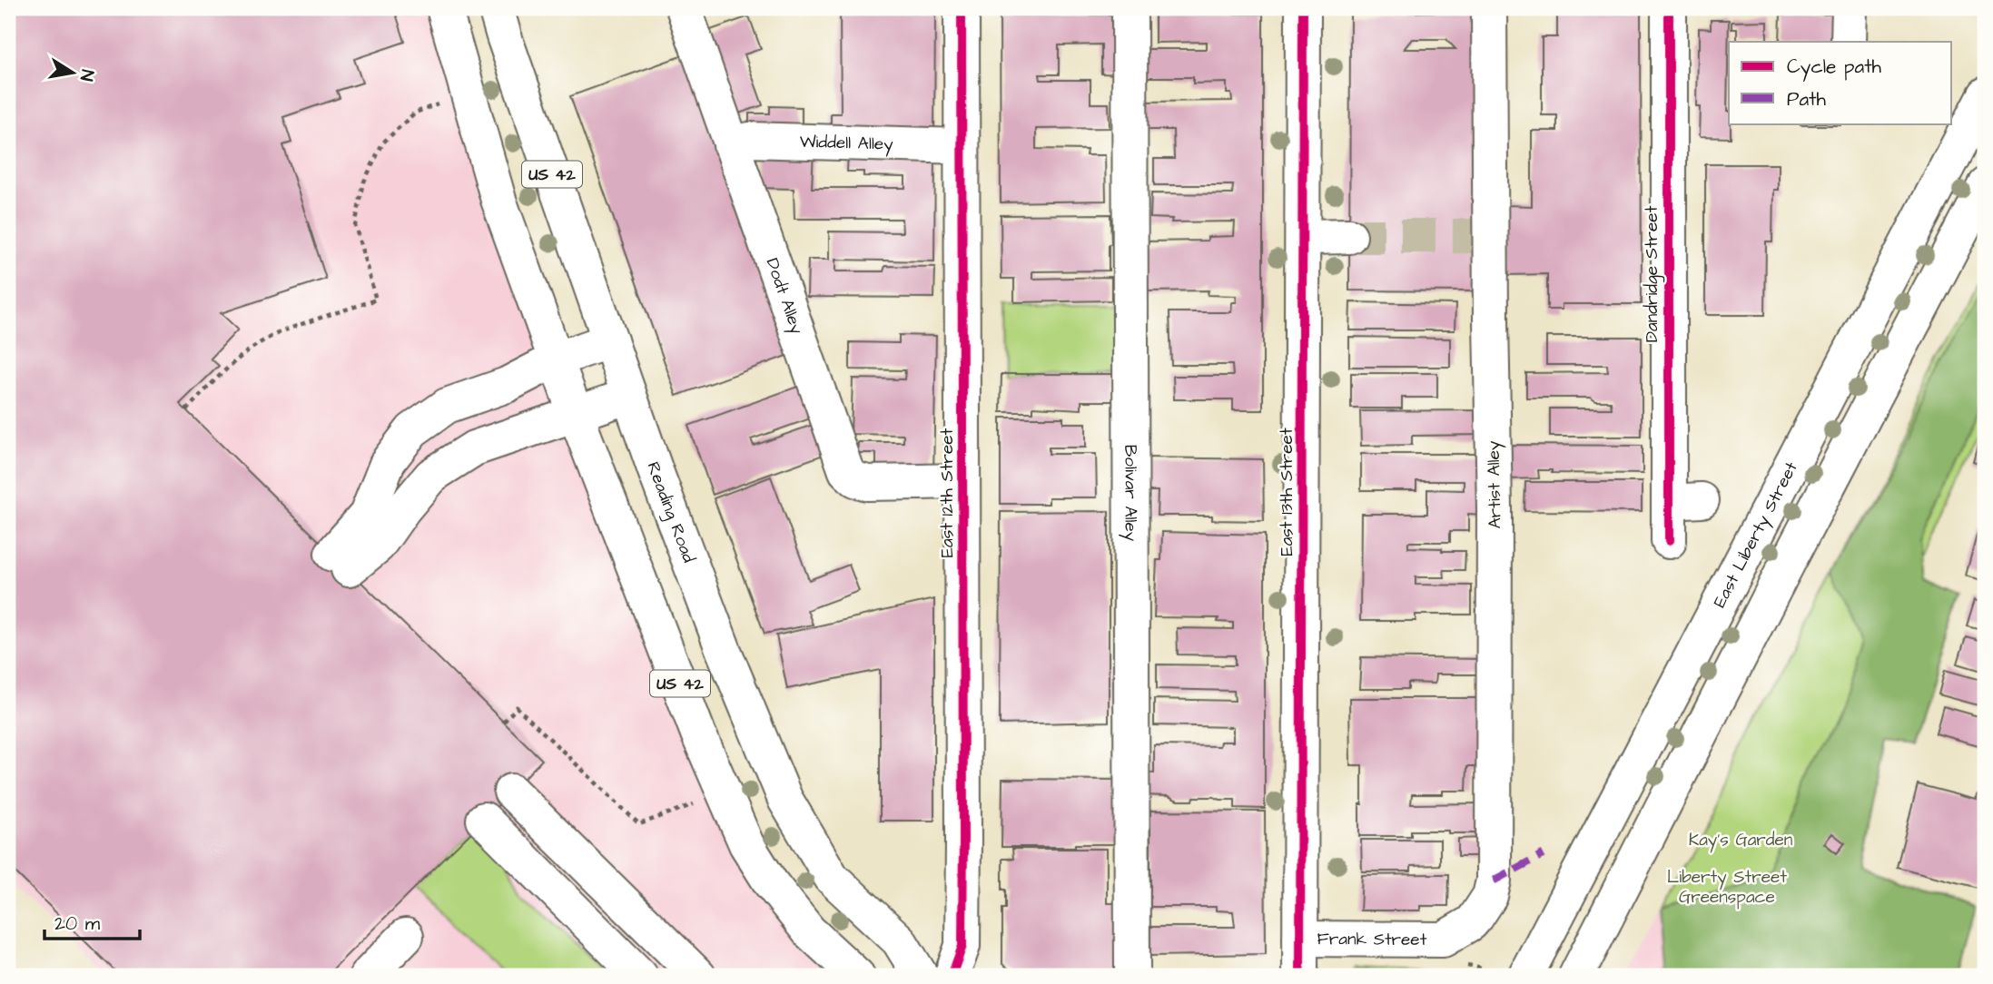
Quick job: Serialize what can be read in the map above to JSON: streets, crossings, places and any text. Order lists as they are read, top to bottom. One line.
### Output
{"streets":{"main road":["Widdell Alley","US 42","Dandridge Street","Dodt Alley","Artist Alley","Bolivar Alley","East 13th Street","East 12th Street","Reading Road","East Liberty Street","Frank Street"]},"crossings":[["Widdell Alley","Dodt Alley"],["Widdell Alley","East 12th Street"],["Dodt Alley","East 12th Street"],["Artist Alley","Frank Street"],["East 13th Street","Frank Street"]],"parks":["Kay’s Garden","Liberty Street Greenspace"],"legend":["Cycle path","Path"],"scale_bar":"20 m","north":"right"}
